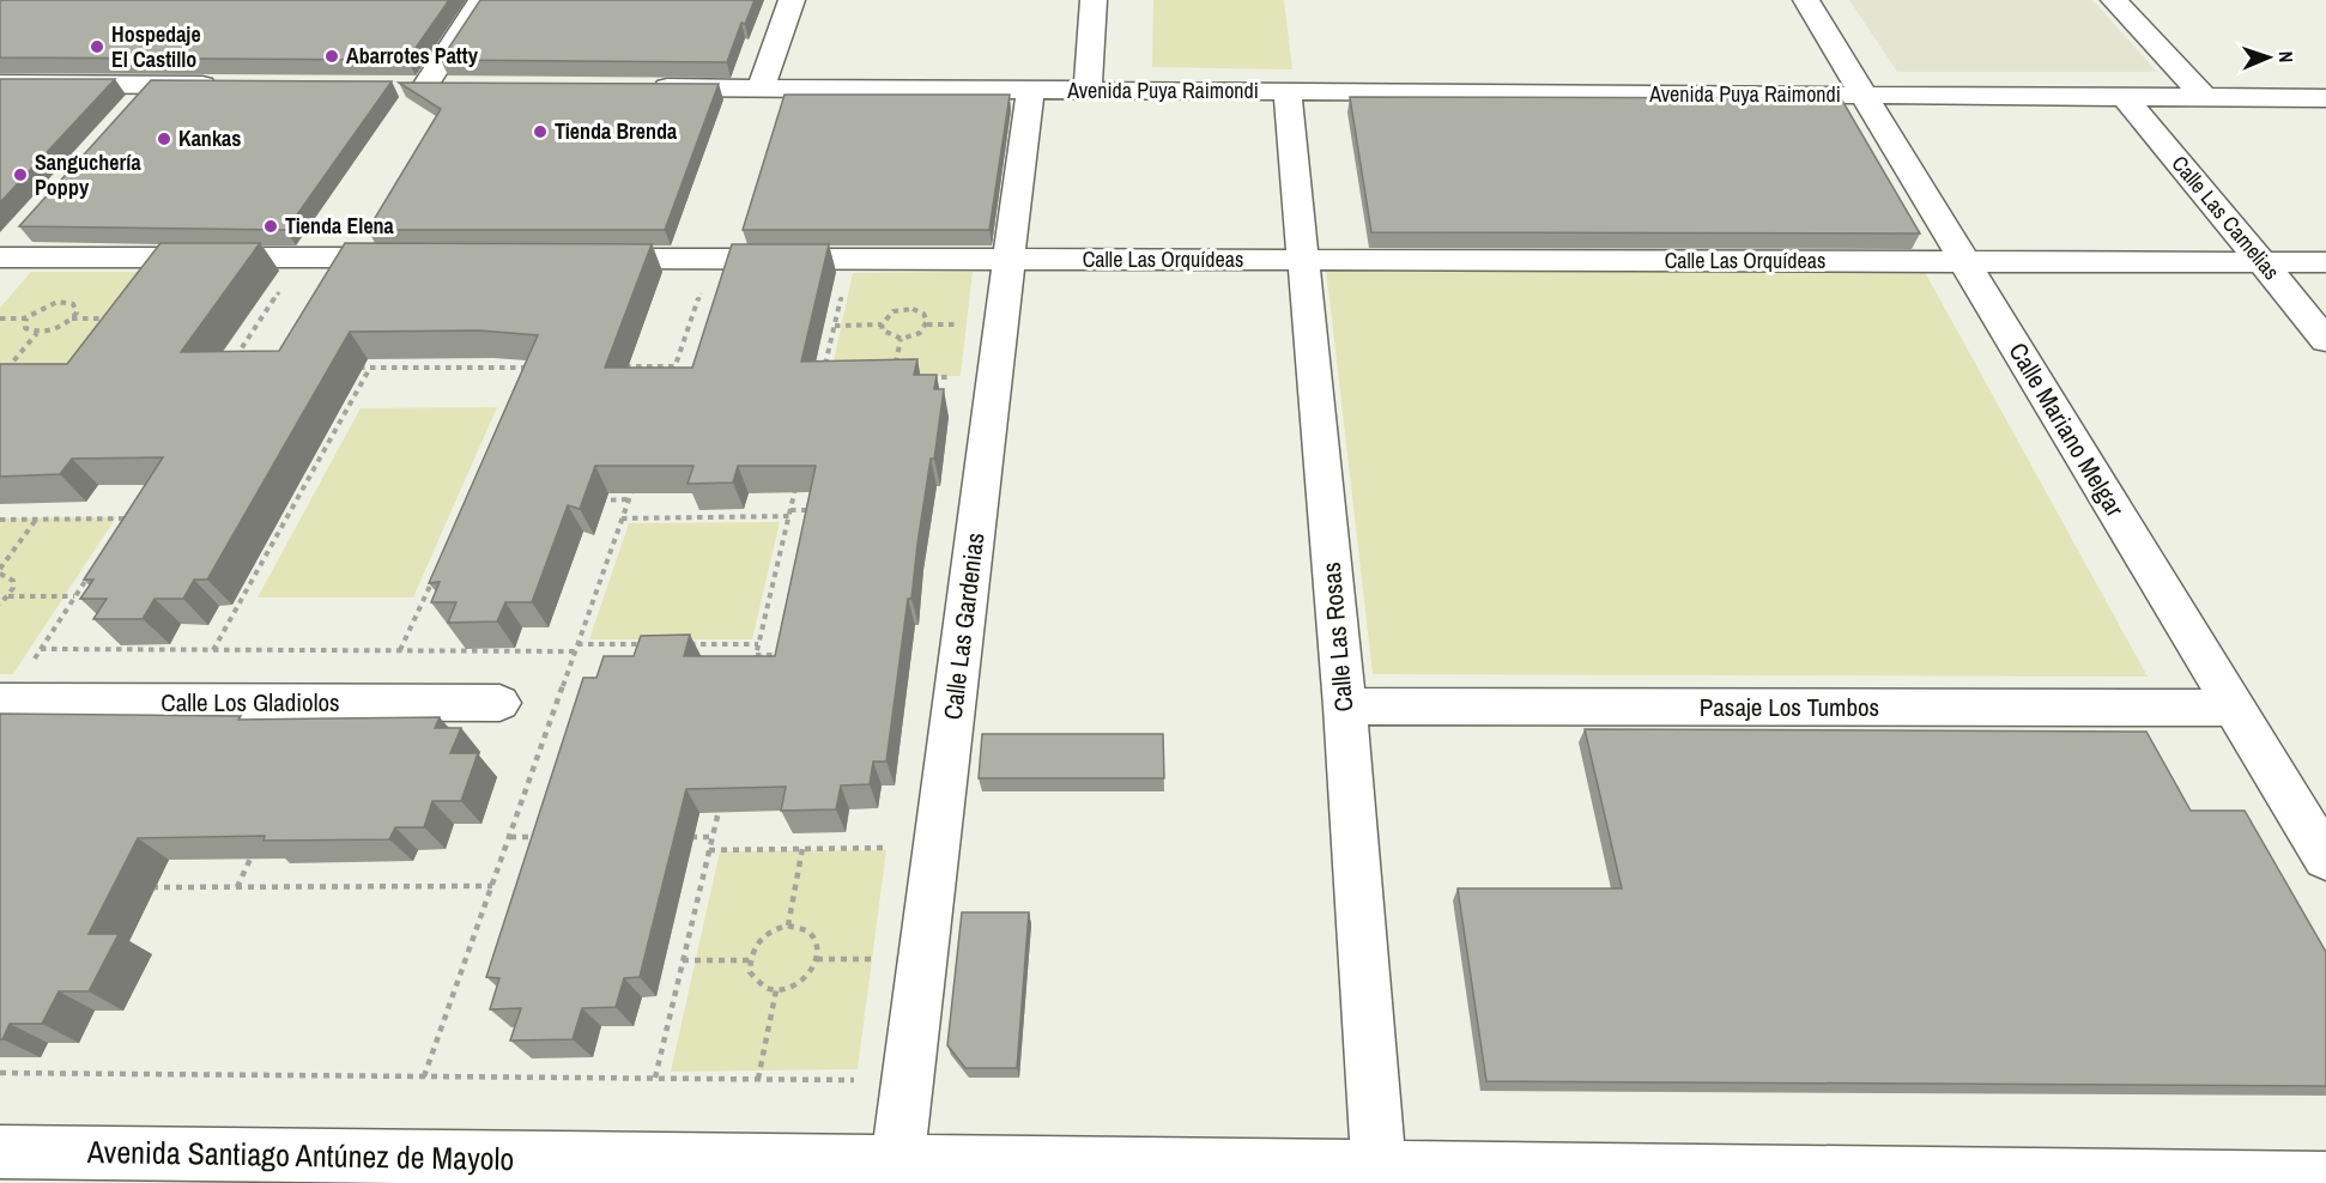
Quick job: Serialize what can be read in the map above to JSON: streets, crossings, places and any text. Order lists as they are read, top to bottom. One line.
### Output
{"streets":{"street":["Avenida Puya Raimondi","Calle Las Camelias","Calle Las Orquídeas","Calle Mariano Melgar","Calle Las Gardenias","Calle Las Rosas","Calle Los Gladiolos","Pasaje Los Tumbos","Avenida Santiago Antúnez de Mayolo"]},"crossings":[["Avenida Puya Raimondi","Calle Las Camelias"],["Avenida Puya Raimondi","Calle Mariano Melgar"],["Avenida Puya Raimondi","Calle Las Gardenias"],["Avenida Puya Raimondi","Calle Las Rosas"],["Calle Las Camelias","Calle Las Orquídeas"],["Calle Las Orquídeas","Calle Mariano Melgar"],["Calle Las Orquídeas","Calle Las Gardenias"],["Calle Las Orquídeas","Calle Las Rosas"],["Calle Mariano Melgar","Pasaje Los Tumbos"],["Calle Las Gardenias","Avenida Santiago Antúnez de Mayolo"],["Calle Las Rosas","Pasaje Los Tumbos"],["Calle Las Rosas","Avenida Santiago Antúnez de Mayolo"]],"places":["Hospedaje El Castillo","Abarrotes Patty","Tienda Brenda","Kankas","Sanguchería Poppy","Tienda Elena"],"north":"right"}
